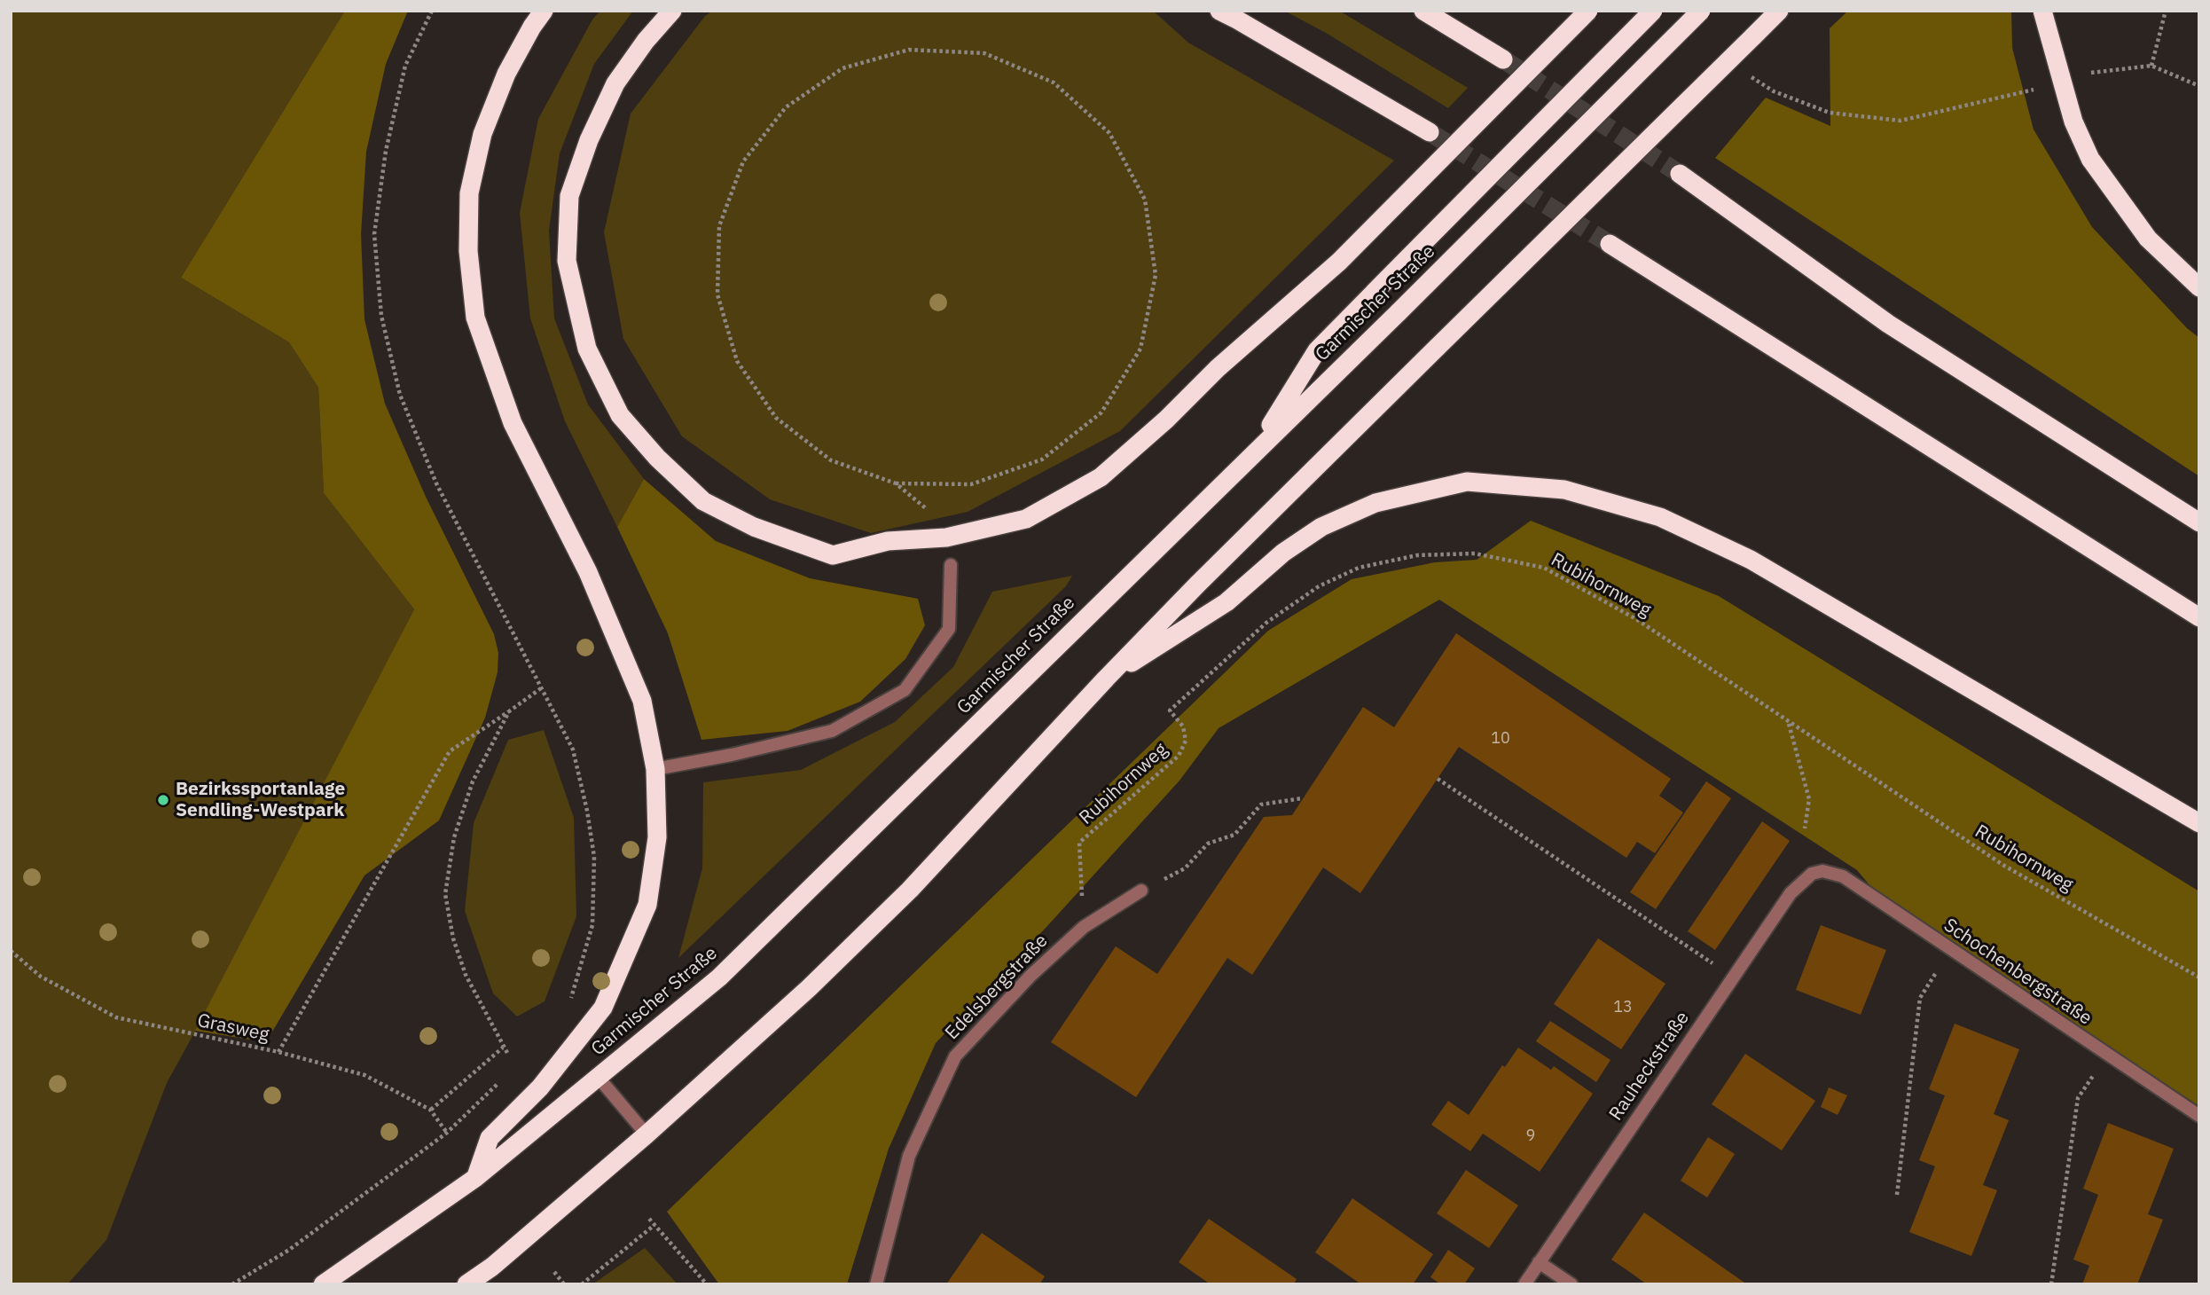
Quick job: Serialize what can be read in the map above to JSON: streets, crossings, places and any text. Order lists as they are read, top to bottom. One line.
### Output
{"streets":{"highway":["Garmischer Straße"],"street":["Schochenbergstraße","Edelsbergstraße","Rauheckstraße"],"path":["Rubihornweg","Grasweg"]},"crossings":[["Rubihornweg","Edelsbergstraße"],["Schochenbergstraße","Rauheckstraße"]],"places":["Bezirkssportanlage Sendling-Westpark"],"house_numbers":["10","13","9"]}
